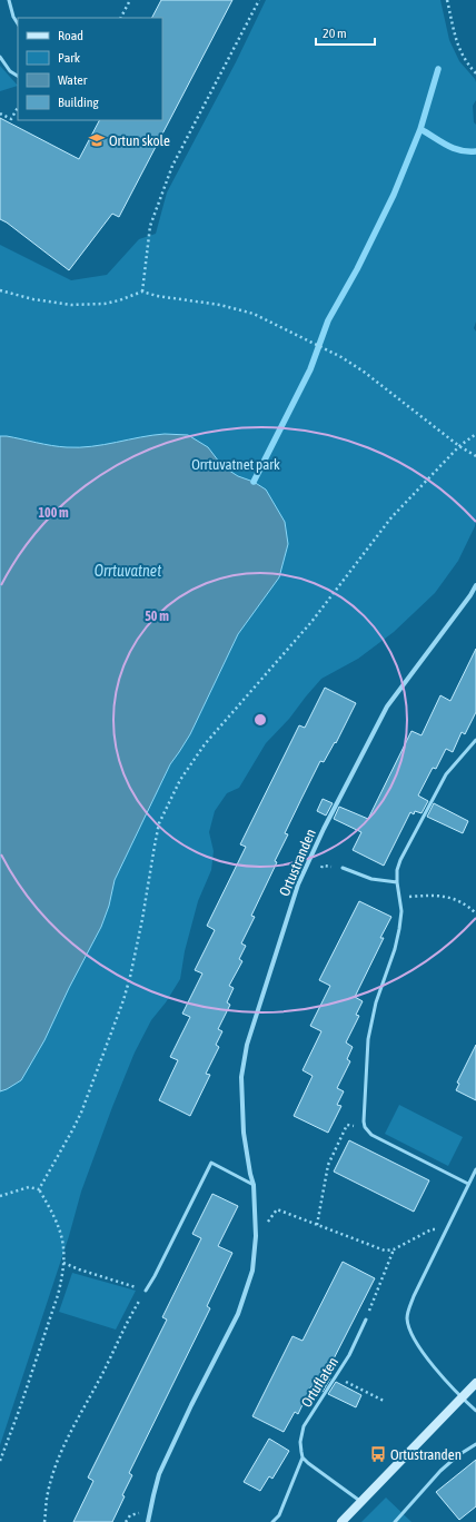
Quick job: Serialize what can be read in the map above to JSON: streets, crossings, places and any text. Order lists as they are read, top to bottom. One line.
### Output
{"streets":{"street":["Ortustranden"],"lane":["Ortuflaten"]},"water":["Orrtuvatnet"],"parks":["Orrtuvatnet park"],"places":{"school or university":["Ortun skole"],"bus stop":["Ortustranden"]},"legend":["Road","Park","Water","Building"],"scale_bar":"20 m","rings":["100 m","50 m"]}
